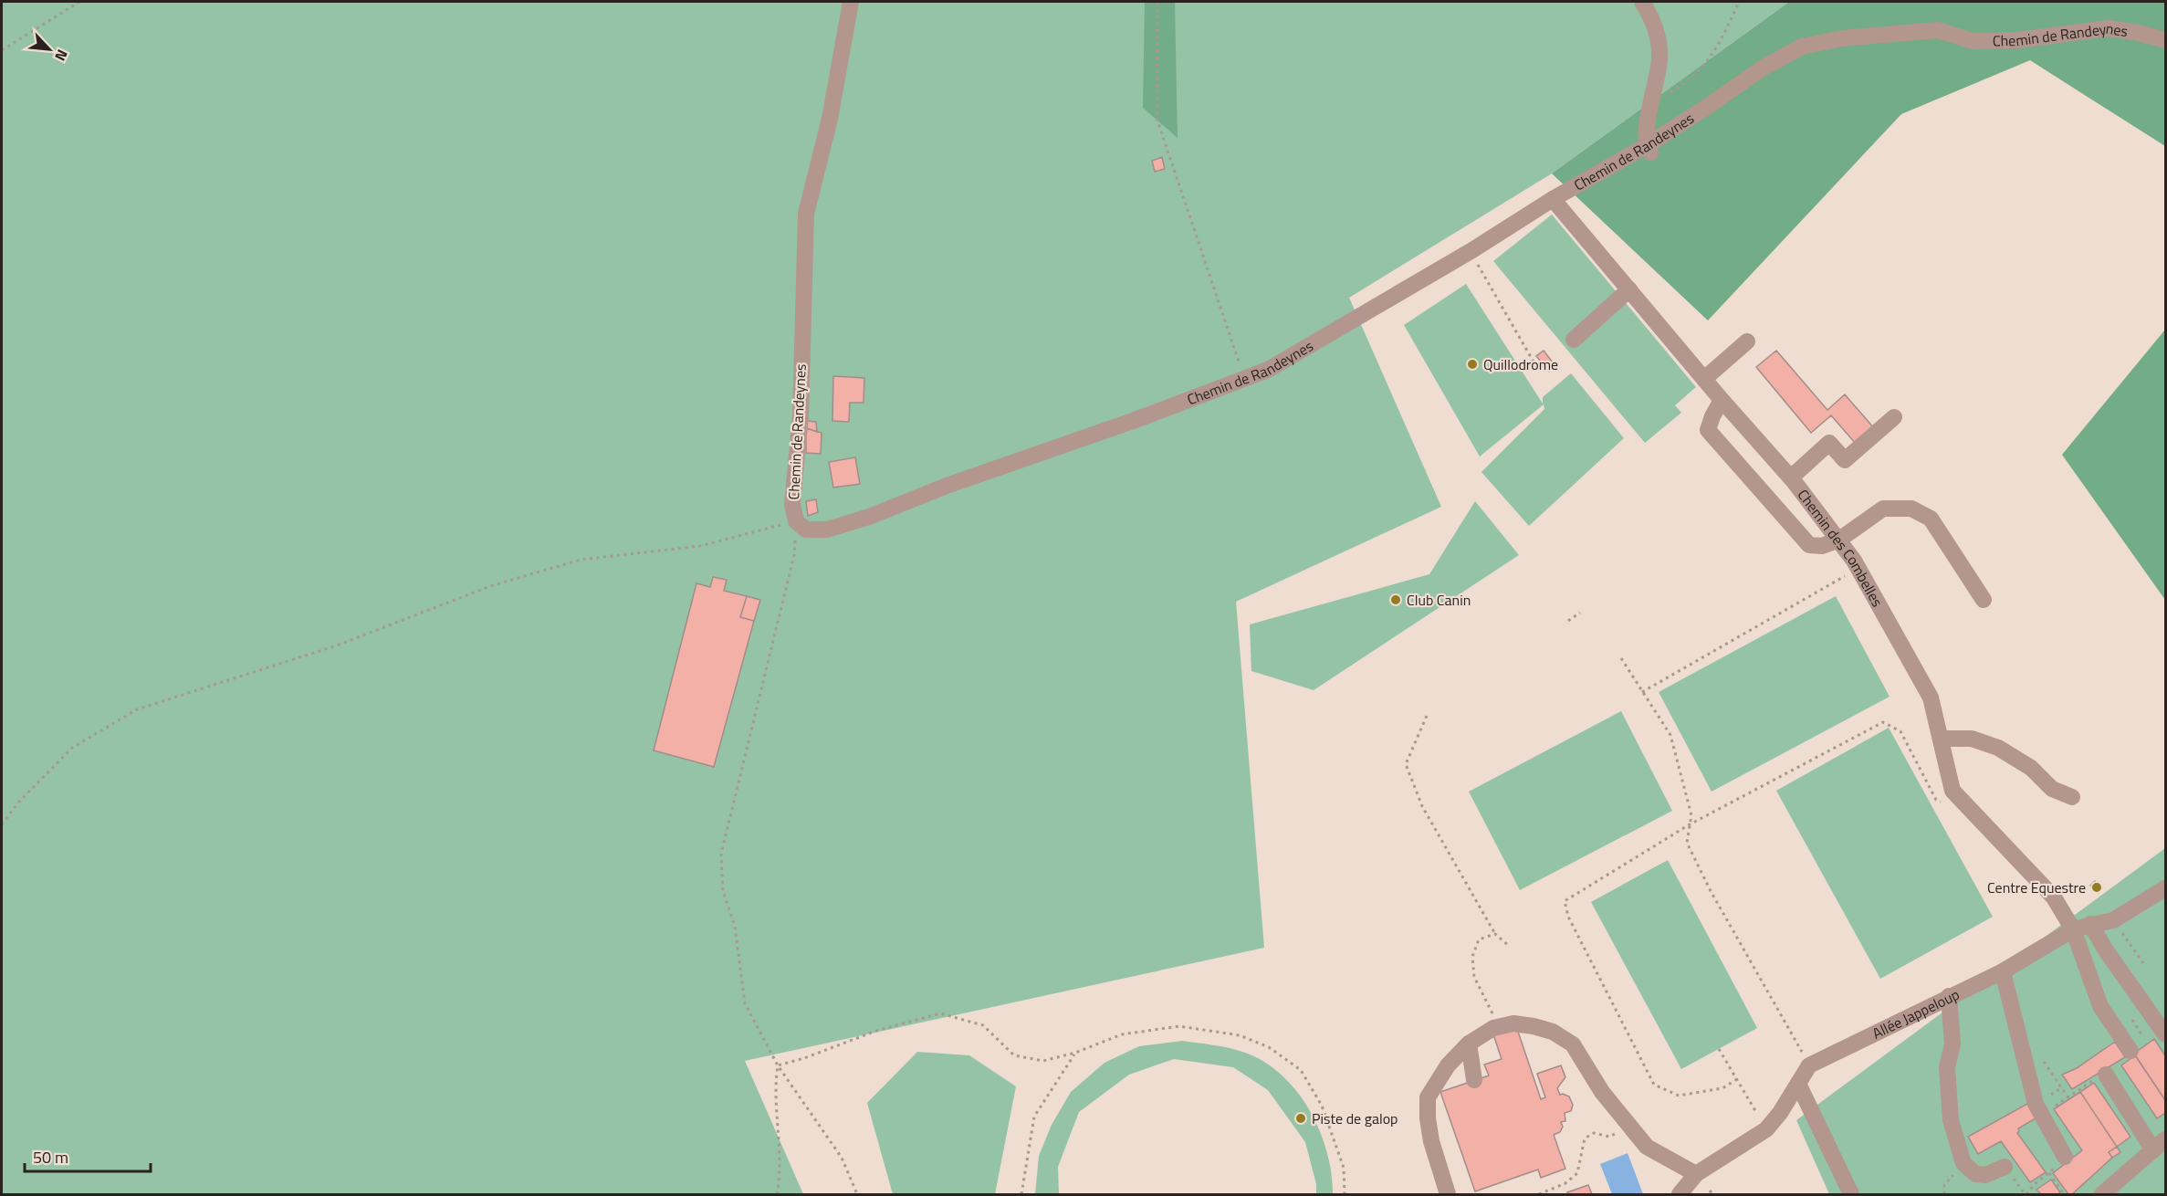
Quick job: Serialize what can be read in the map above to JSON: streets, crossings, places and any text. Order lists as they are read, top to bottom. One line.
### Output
{"streets":{"street":["Chemin de Randeynes","Chemin des Combelles","Allée Jappeloup"]},"crossings":[["Chemin de Randeynes","Chemin des Combelles"],["Chemin des Combelles","Allée Jappeloup"]],"places":["Quillodrome","Club Canin","Centre Equestre","Piste de galop"],"scale_bar":"50 m","north":"bottom right"}
